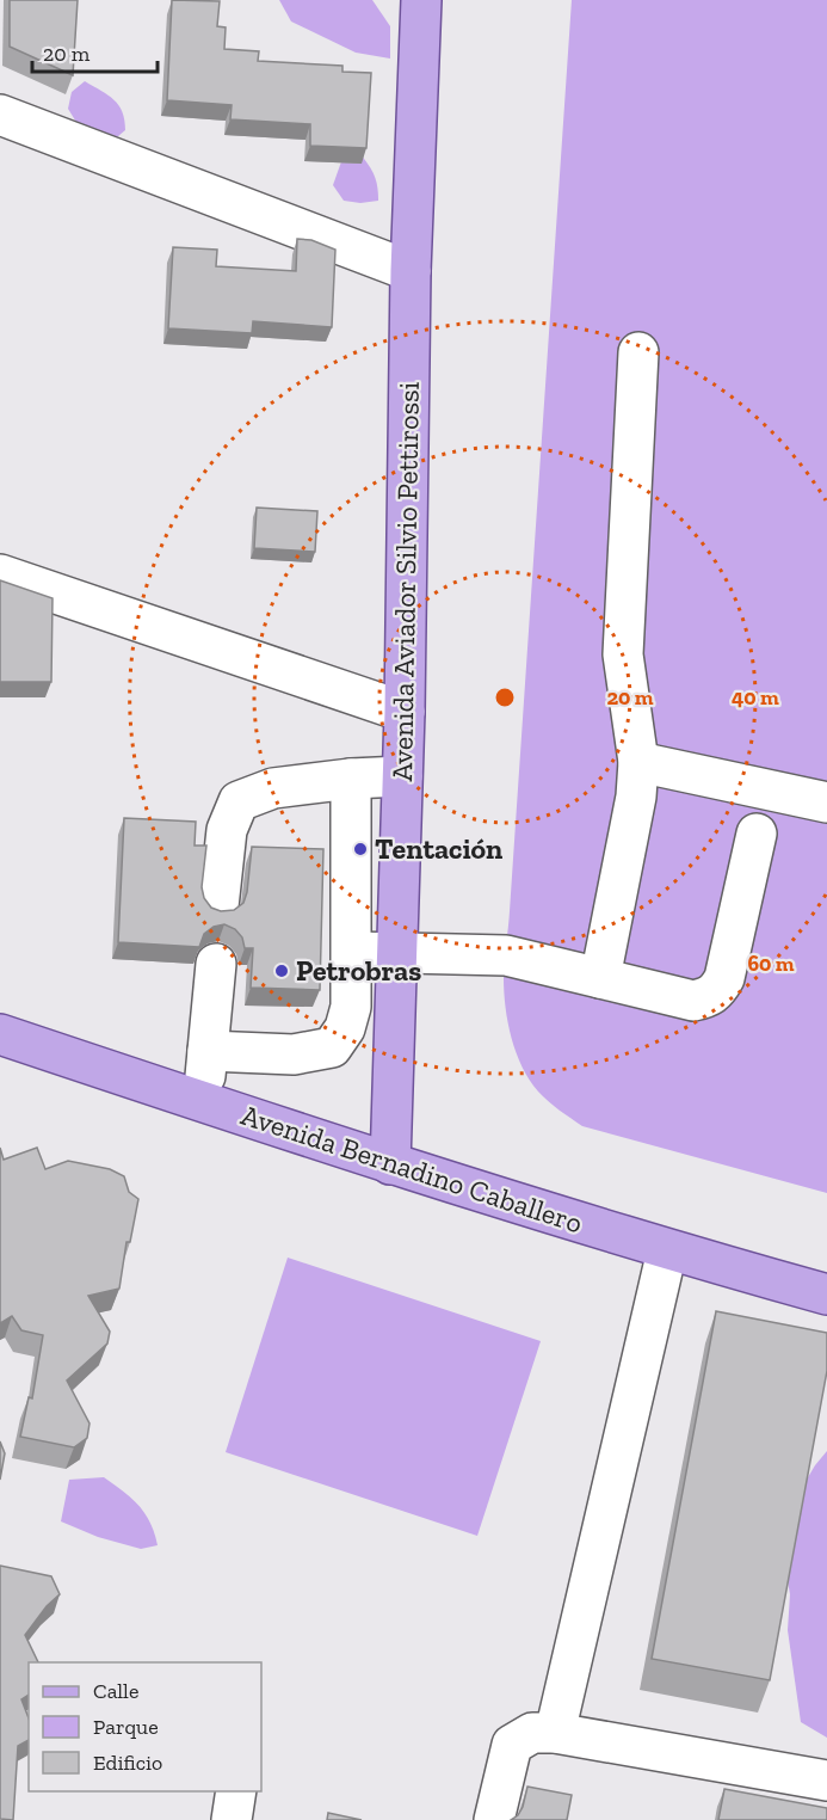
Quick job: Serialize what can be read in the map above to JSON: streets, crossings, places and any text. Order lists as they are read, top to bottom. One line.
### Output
{"streets":{"main road":["Avenida Aviador Silvio Pettirossi","Avenida Bernadino Caballero"]},"crossings":[["Avenida Aviador Silvio Pettirossi","Avenida Bernadino Caballero"]],"places":["Tentación","Petrobras"],"legend":["Calle","Parque","Edificio"],"scale_bar":"20 m","rings":["20 m","40 m","60 m"]}
